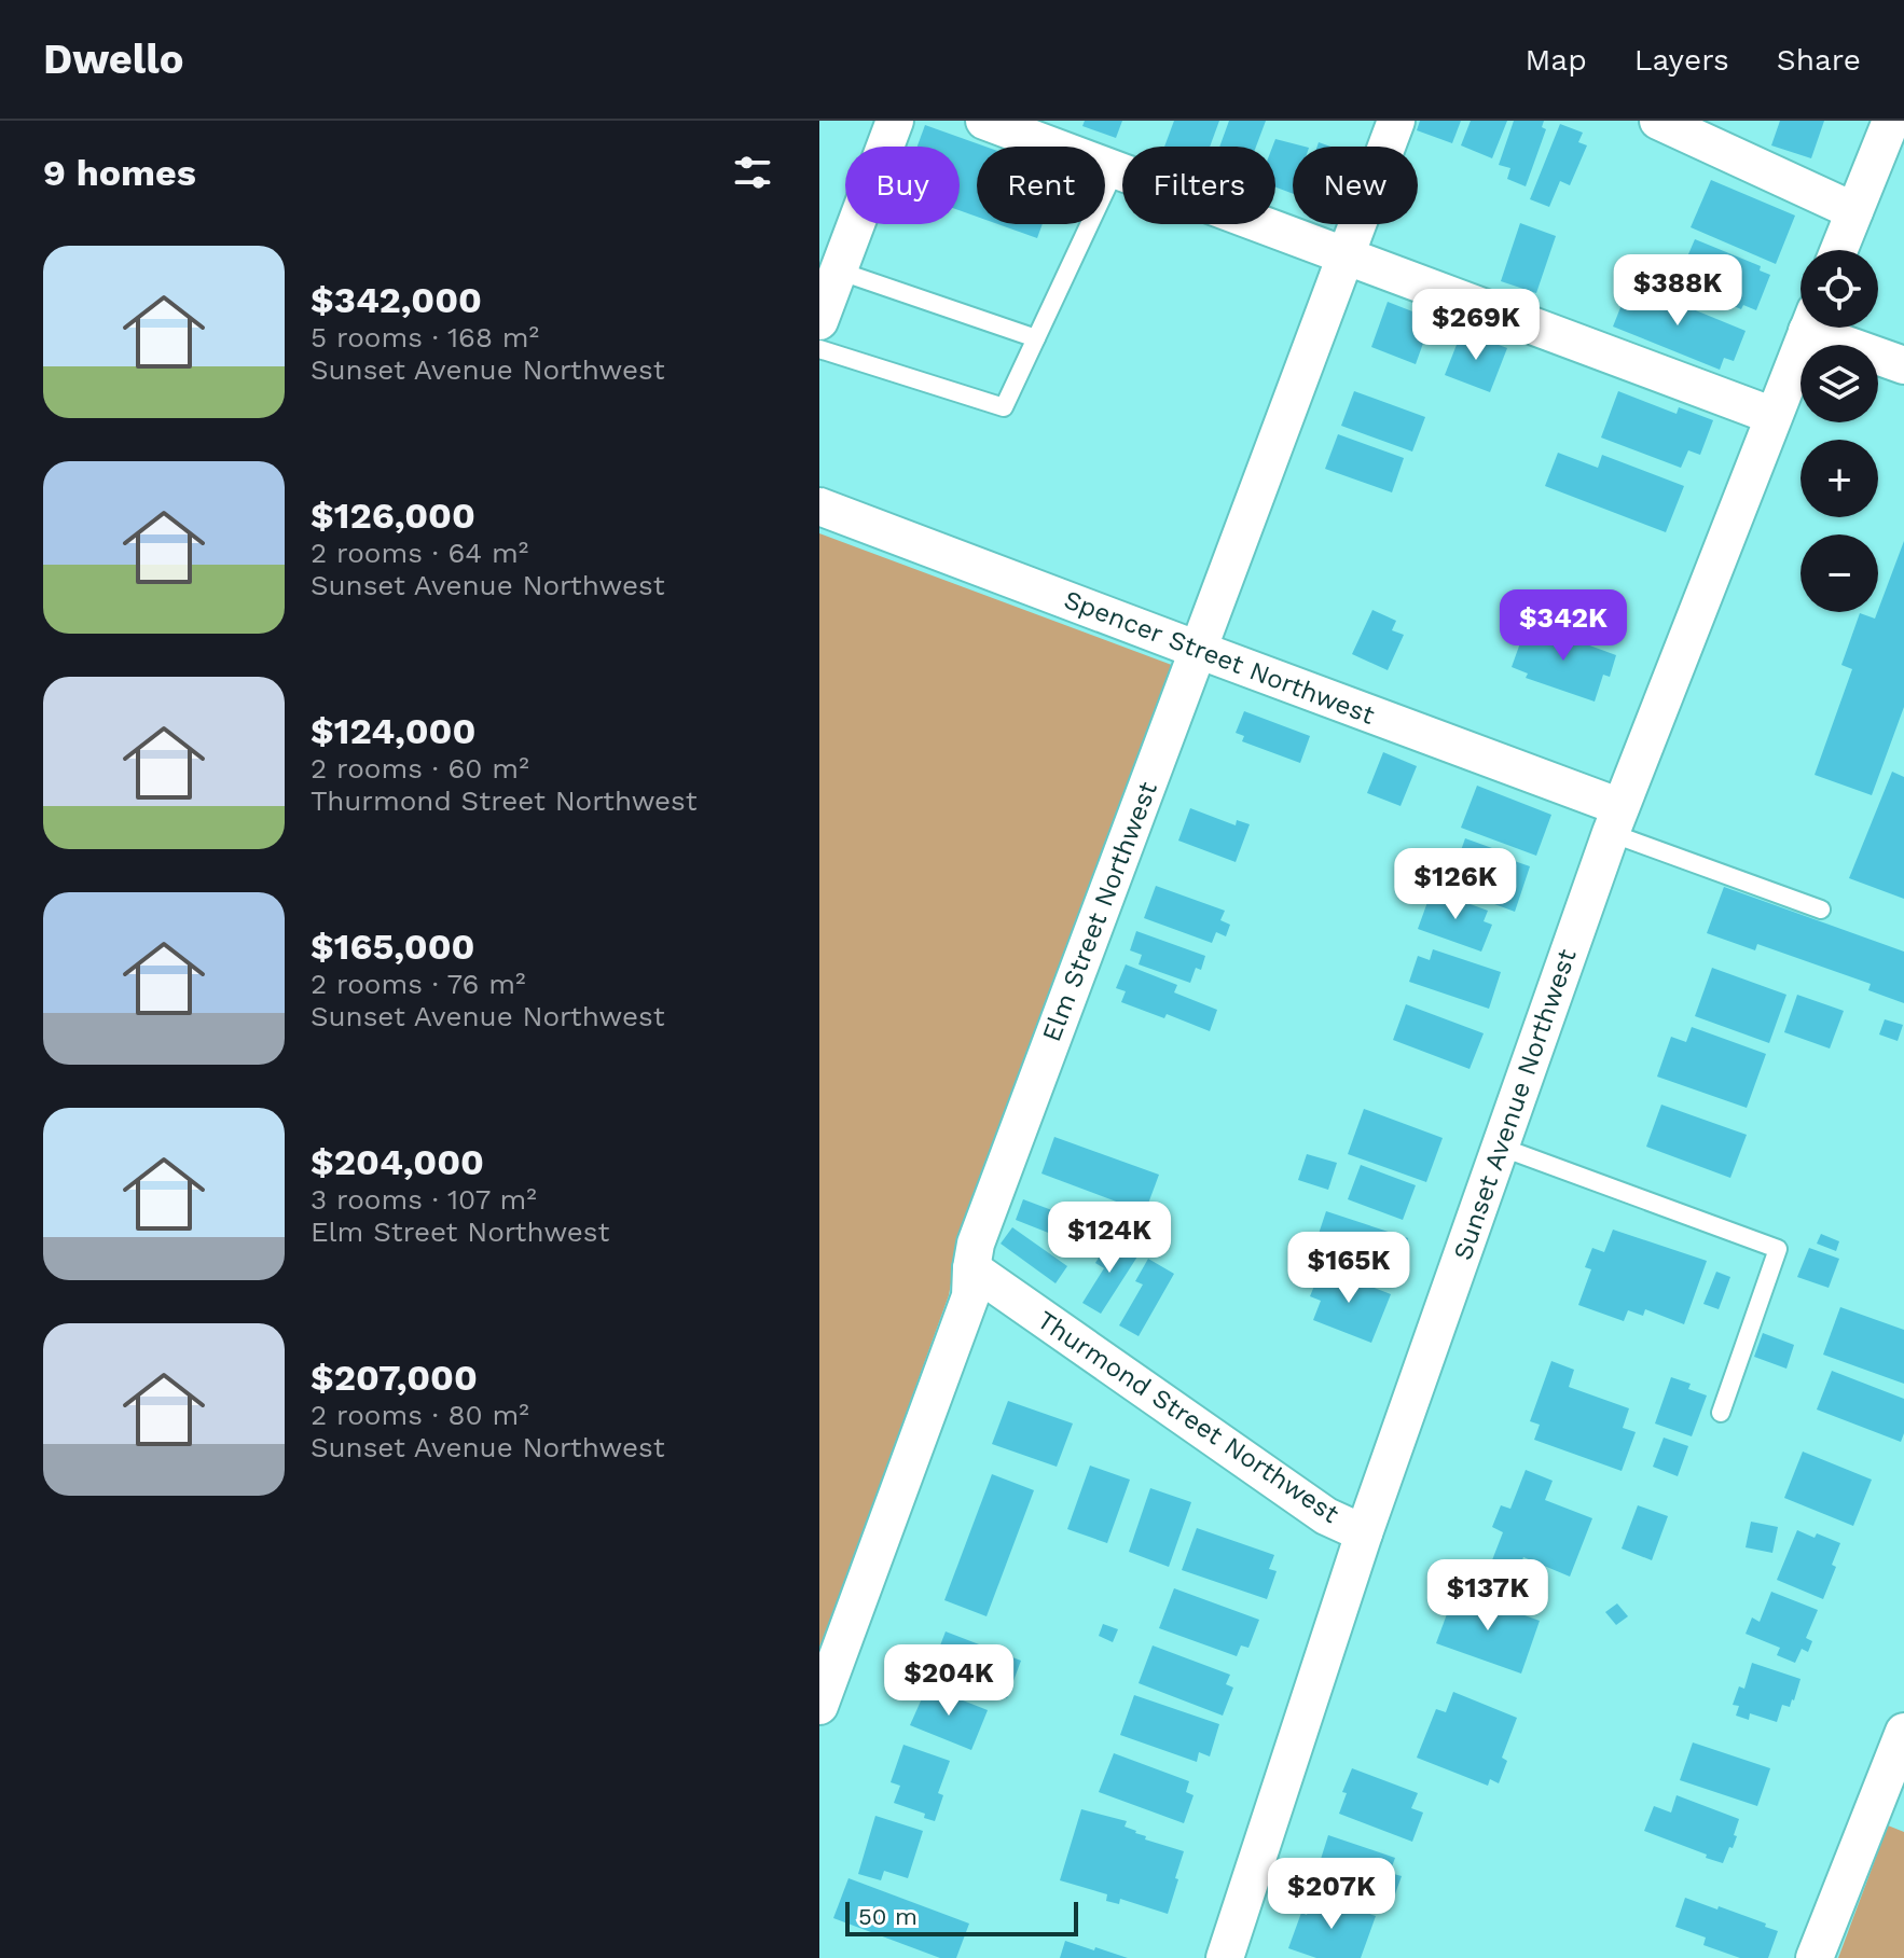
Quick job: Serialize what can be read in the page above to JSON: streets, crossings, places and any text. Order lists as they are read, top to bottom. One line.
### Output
{"streets":{"street":["Spencer Street Northwest","Elm Street Northwest","Sunset Avenue Northwest","Thurmond Street Northwest"]},"crossings":[["Spencer Street Northwest","Elm Street Northwest"],["Spencer Street Northwest","Sunset Avenue Northwest"],["Elm Street Northwest","Thurmond Street Northwest"],["Sunset Avenue Northwest","Thurmond Street Northwest"]],"scale_bar":"50 m","page":{"header":"Dwello","nav":["Map","Layers","Share"],"heading":"9 homes","chip":["Buy","Rent","Filters","New"],"list":[{"name":"$342,000","note":"5 rooms · 168 m² · Sunset Avenue Northwest"},{"name":"$126,000","note":"2 rooms · 64 m² · Sunset Avenue Northwest"},{"name":"$124,000","note":"2 rooms · 60 m² · Thurmond Street Northwest"},{"name":"$165,000","note":"2 rooms · 76 m² · Sunset Avenue Northwest"},{"name":"$204,000","note":"3 rooms · 107 m² · Elm Street Northwest"},{"name":"$207,000","note":"2 rooms · 80 m² · Sunset Avenue Northwest"}],"map_buttons":["+","−"],"price":["$388K","$269K","$342K","$126K","$124K","$165K","$137K","$204K","$207K"],"scale":"50 m"}}
